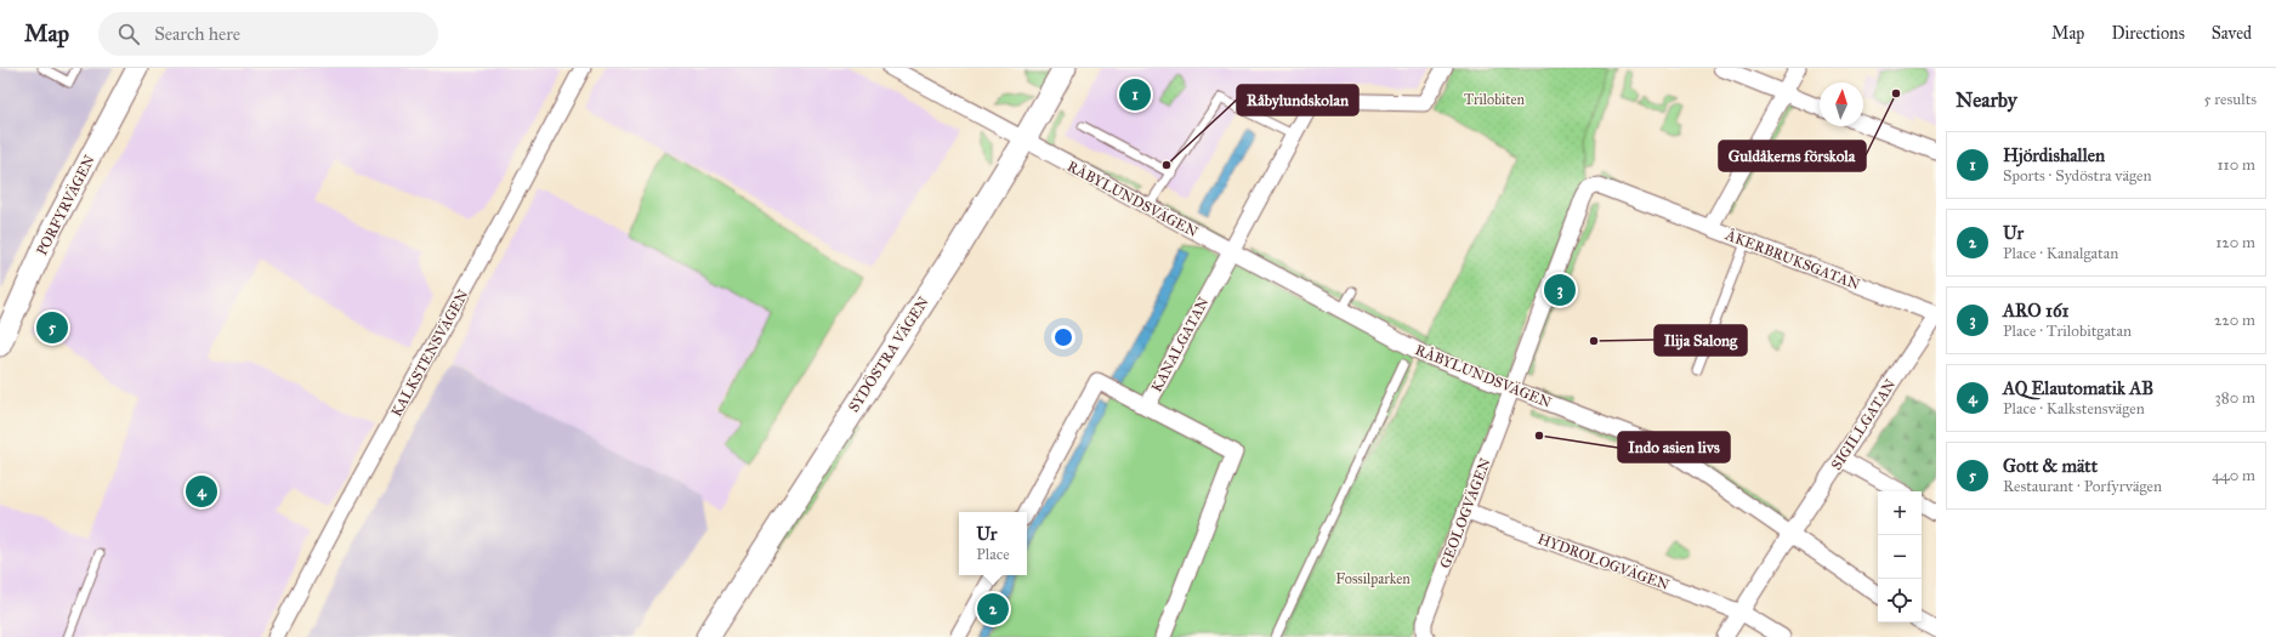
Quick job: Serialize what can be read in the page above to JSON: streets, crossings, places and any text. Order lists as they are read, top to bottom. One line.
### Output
{"streets":{"main road":["SYDÖSTRA VÄGEN"],"street":["RÅBYLUNDSVÄGEN","PORFYRVÄGEN","ÅKERBRUKSGATAN","KANALGATAN","KALKSTENSVÄGEN","SIGILLGATAN","GEOLOGVÄGEN","HYDROLOGVÄGEN"]},"crossings":[["RÅBYLUNDSVÄGEN","KANALGATAN"],["RÅBYLUNDSVÄGEN","SYDÖSTRA VÄGEN"],["RÅBYLUNDSVÄGEN","SIGILLGATAN"],["RÅBYLUNDSVÄGEN","GEOLOGVÄGEN"],["ÅKERBRUKSGATAN","SIGILLGATAN"],["ÅKERBRUKSGATAN","GEOLOGVÄGEN"],["SIGILLGATAN","HYDROLOGVÄGEN"],["GEOLOGVÄGEN","HYDROLOGVÄGEN"]],"parks":["Trilobiten","Fossilparken"],"places":["Guldåkerns förskola","Råbylundskolan","Ilija Salong","Indo asien livs"],"north":"top","page":{"header":"Map","search":"Search here","nav":["Map","Directions","Saved"],"heading":["Nearby","5 results"],"pins":["1","3","5","4","2"],"list":[{"mark":"1","name":"Hjördishallen","note":"Sports · Sydöstra vägen","value":"110 m"},{"mark":"2","name":"Ur","note":"Place · Kanalgatan","value":"120 m"},{"mark":"3","name":"ARO 161","note":"Place · Trilobitgatan","value":"220 m"},{"mark":"4","name":"AQ Elautomatik AB","note":"Place · Kalkstensvägen","value":"380 m"},{"mark":"5","name":"Gott & mätt","note":"Restaurant · Porfyrvägen","value":"440 m"}],"map_buttons":["+","−"],"popup":["Ur","Place"]}}
